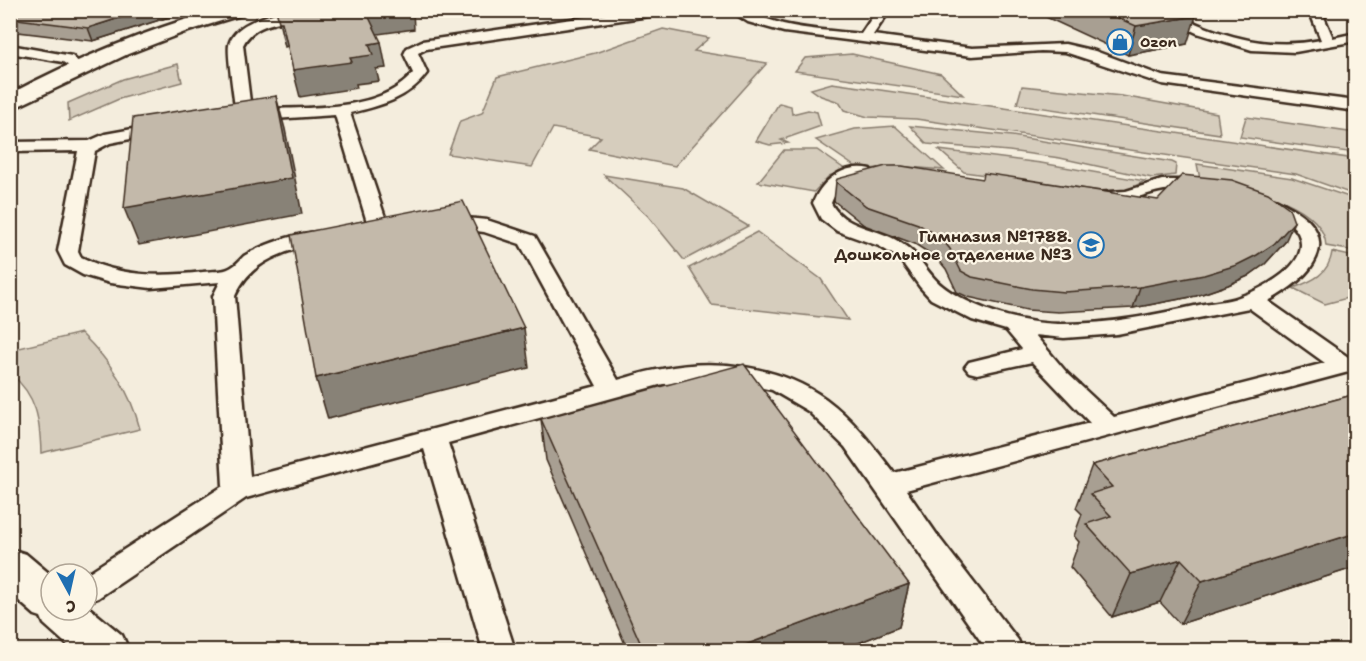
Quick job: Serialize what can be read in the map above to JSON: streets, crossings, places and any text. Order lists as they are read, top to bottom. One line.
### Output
{"places":{"shop":["Ozon"],"school or university":["Гимназия №1788. Дошкольное отделение №3"]},"north":"bottom"}
